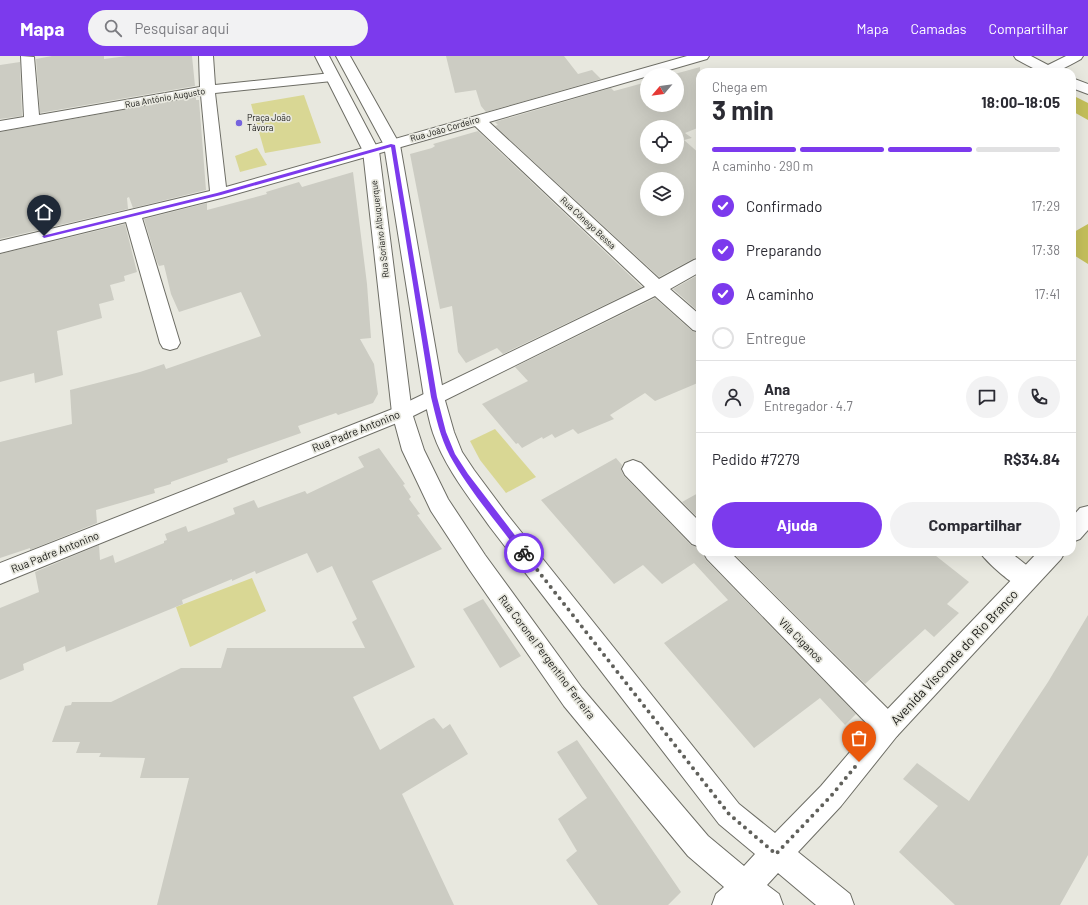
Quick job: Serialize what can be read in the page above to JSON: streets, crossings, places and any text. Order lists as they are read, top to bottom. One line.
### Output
{"streets":{"street":["Rua Antônio Augusto","Rua João Cordeiro","Rua Cônego Bessa","Rua Soriano Albuquerque","Rua Padre Antonino","Vila Ciganos","Rua Coronel Pergentino Ferreira","Avenida Visconde do Rio Branco"]},"crossings":[["Rua Antônio Augusto","Rua Soriano Albuquerque"],["Rua João Cordeiro","Rua Cônego Bessa"],["Rua João Cordeiro","Rua Soriano Albuquerque"],["Rua Cônego Bessa","Rua Padre Antonino"],["Rua Soriano Albuquerque","Rua Padre Antonino"],["Rua Soriano Albuquerque","Rua Coronel Pergentino Ferreira"],["Rua Padre Antonino","Rua Coronel Pergentino Ferreira"],["Vila Ciganos","Avenida Visconde do Rio Branco"],["Rua Coronel Pergentino Ferreira","Avenida Visconde do Rio Branco"]],"places":["Praça João Távora"],"north":"bottom left","page":{"header":"Mapa","search":"Pesquisar aqui","nav":["Mapa","Camadas","Compartilhar"],"heading":["3 min","Chega em","18:00–18:05"],"panel":["Ana","Entregador · 4.7","Pedido #7279","R$34.84"],"bar":"A caminho · 290 m","list":[["Confirmado","17:29"],["Preparando","17:38"],["A caminho","17:41"],"Entregue"],"buttons":["Ajuda","Compartilhar"]}}
